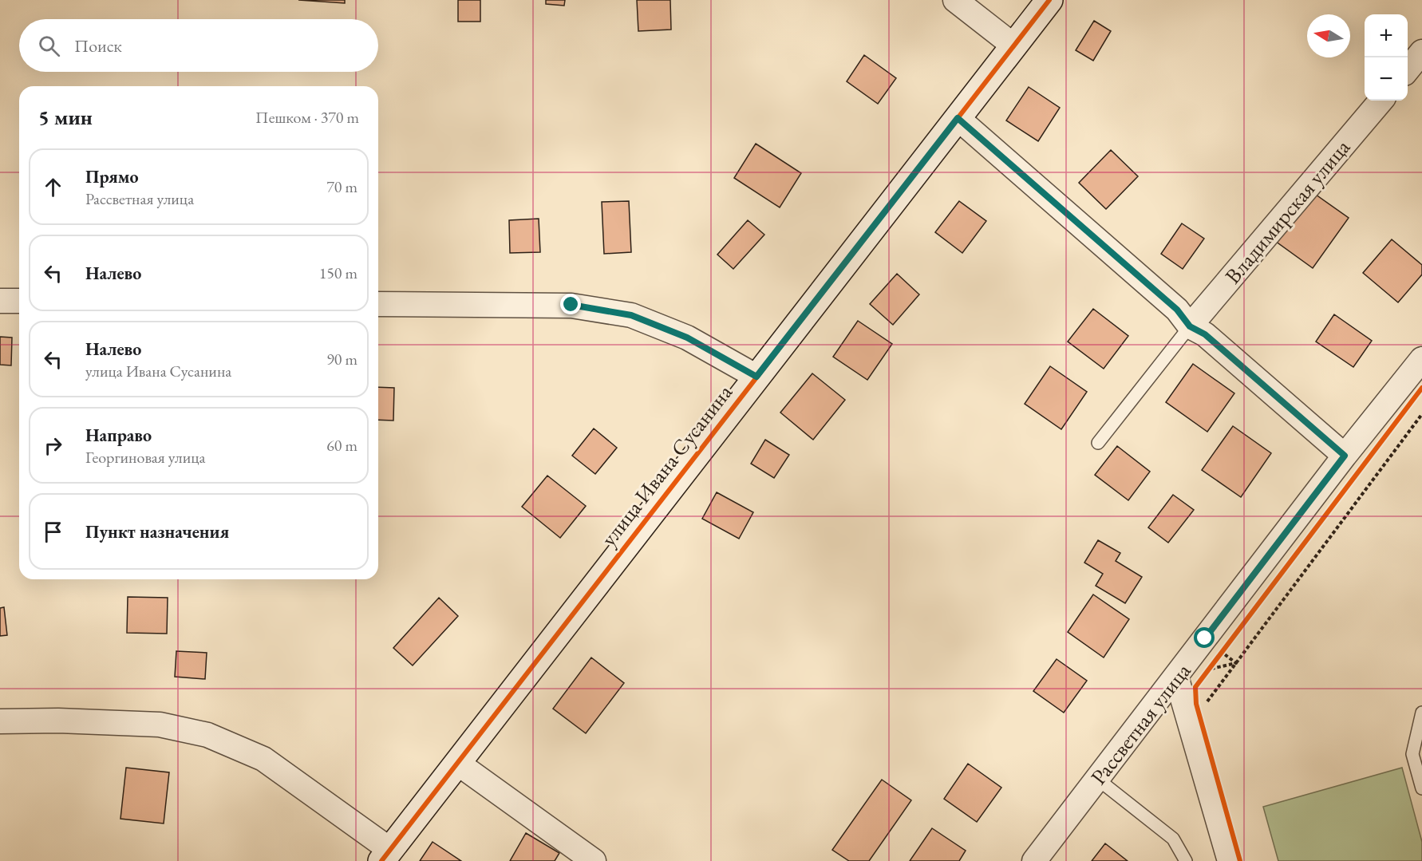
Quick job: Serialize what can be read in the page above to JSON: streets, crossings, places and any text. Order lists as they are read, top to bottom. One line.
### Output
{"streets":{"street":["Владимирская улица","улица Ивана Сусанина","Рассветная улица"]},"north":"left","page":{"map_buttons":["+","−"],"search":"Поиск","heading":["5 мин","Пешком · 370 m"],"list":[["Прямо","Рассветная улица","70 m"],["Налево","150 m"],["Налево","улица Ивана Сусанина","90 m"],["Направо","Георгиновая улица","60 m"],"Пункт назначения"]}}
